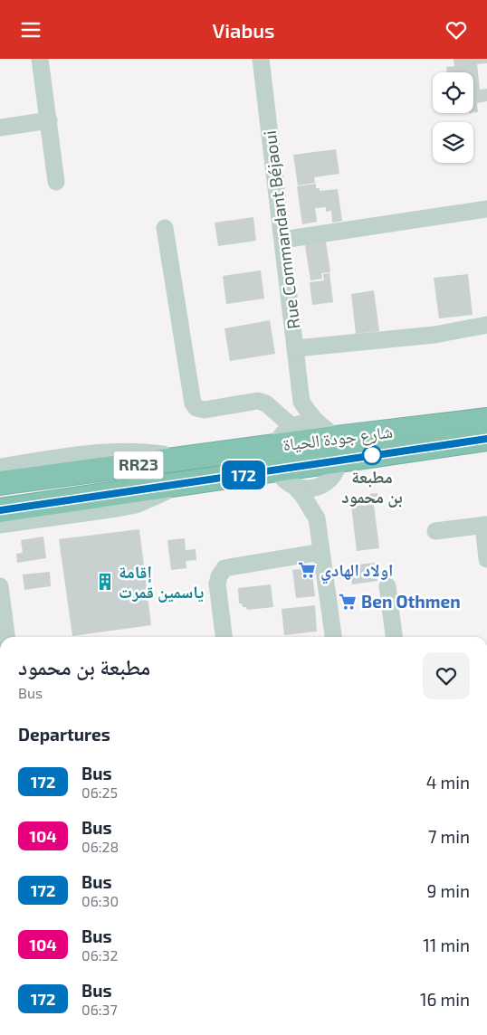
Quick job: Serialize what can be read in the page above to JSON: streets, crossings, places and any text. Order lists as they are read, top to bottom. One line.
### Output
{"streets":{"highway":["شارع جودة الحياة","RR23"],"street":["Rue Commandant Béjaoui"]},"places":{"other":["مطبعة بن محمود"],"supermarket":["اولاد الهادي","Ben Othmen"],"building":["إقامة ياسمين قمرت"]},"lines":["bus line 172"],"page":{"header":"Viabus","on_map":"172","heading":[["مطبعة بن محمود","Bus"],"Departures"],"list":[{"mark":"172","name":"Bus","note":"06:25","value":"4 min"},{"mark":"104","name":"Bus","note":"06:28","value":"7 min"},{"mark":"172","name":"Bus","note":"06:30","value":"9 min"},{"mark":"104","name":"Bus","note":"06:32","value":"11 min"},{"mark":"172","name":"Bus","note":"06:37","value":"16 min"}]}}
